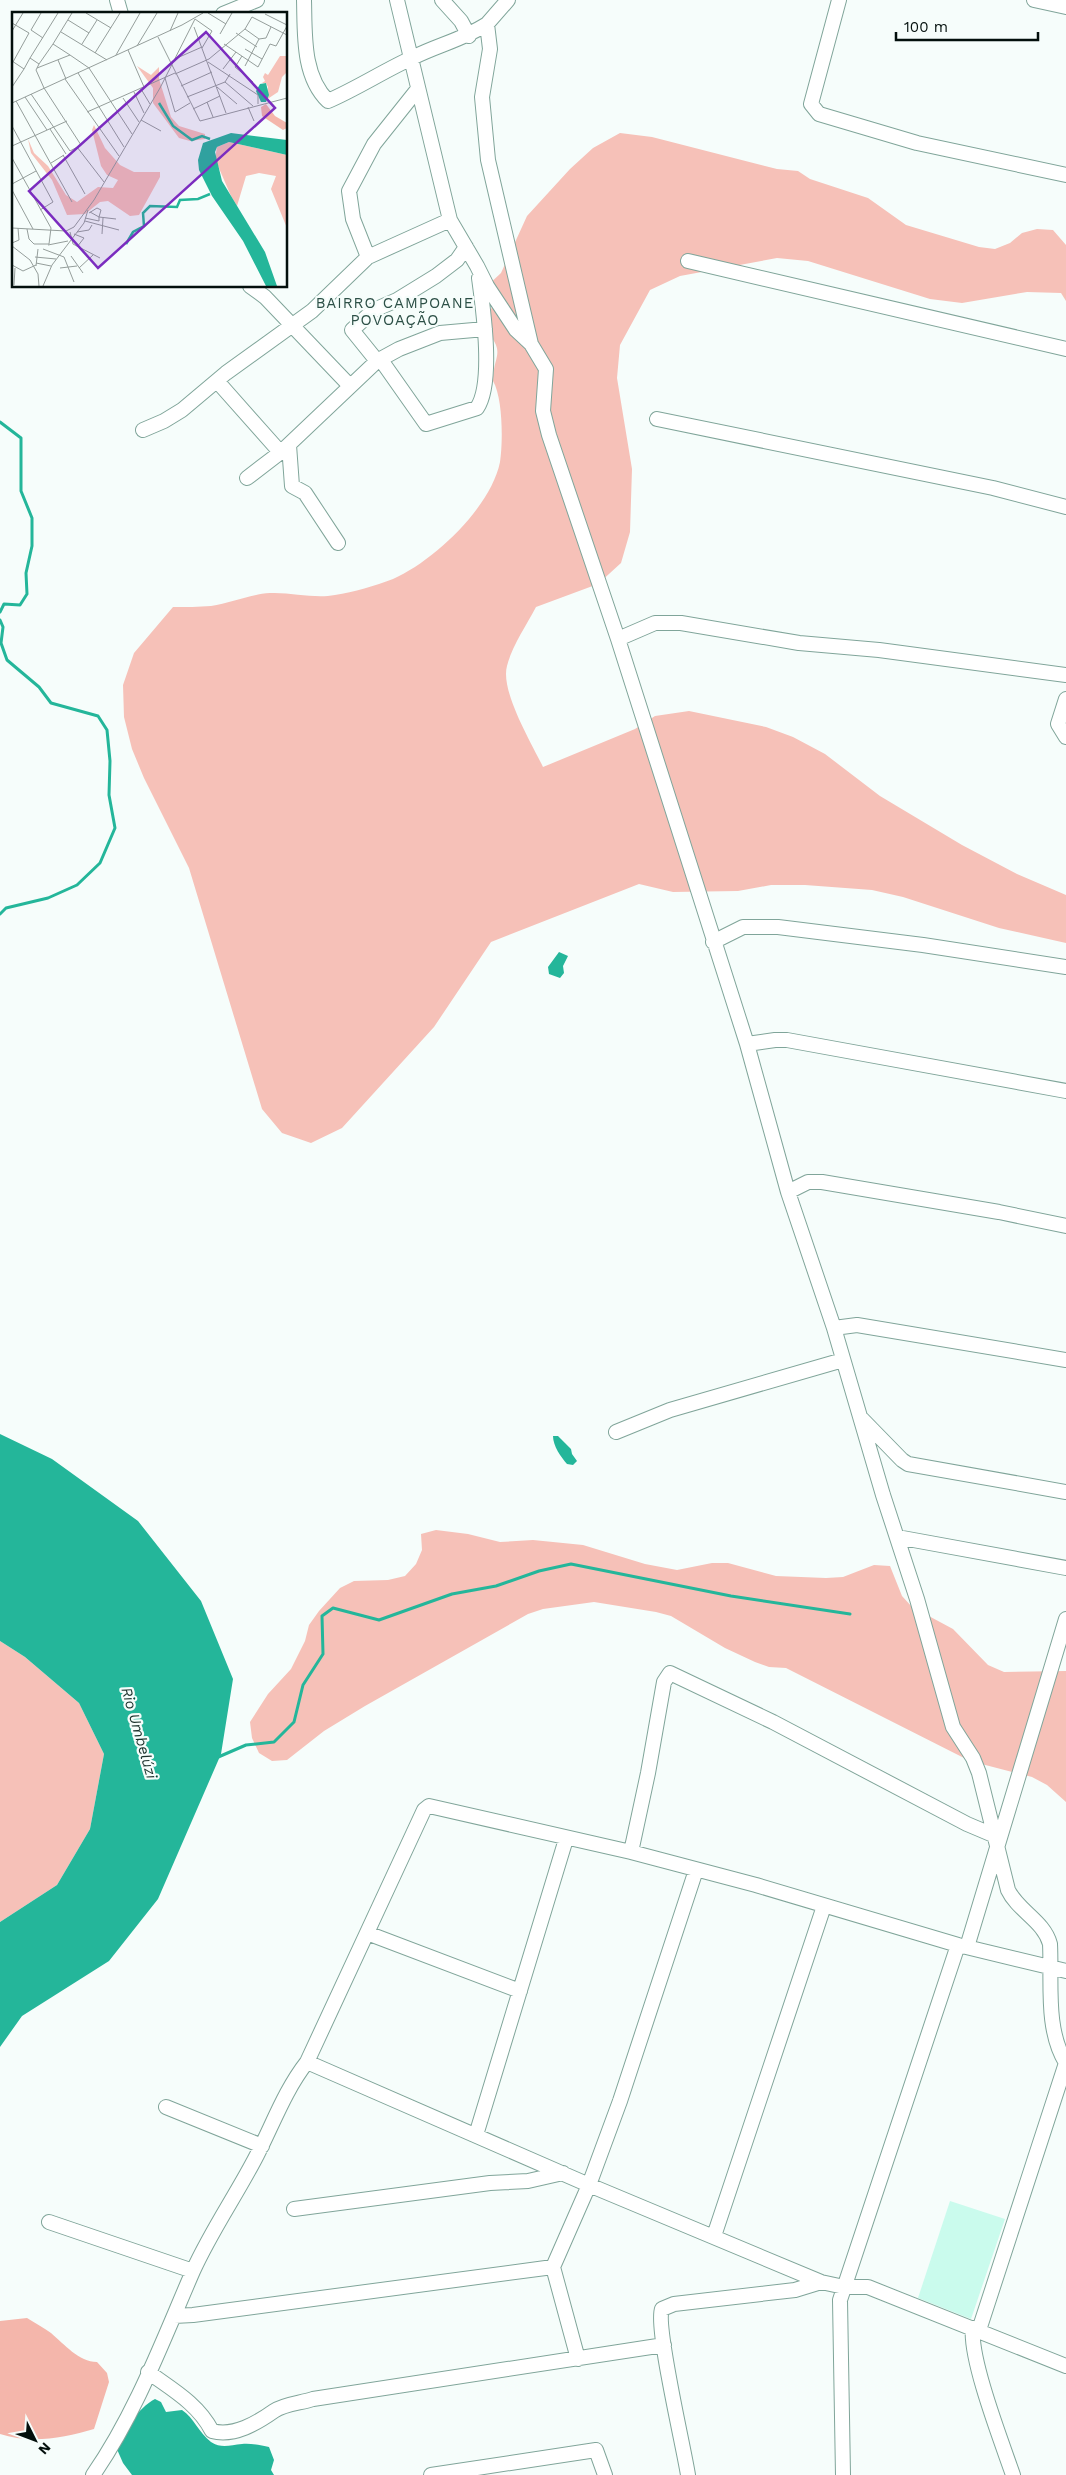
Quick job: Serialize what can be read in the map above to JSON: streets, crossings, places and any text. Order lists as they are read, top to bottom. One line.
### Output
{"districts":["BAIRRO CAMPOANE POVOAÇÃO"],"water":["Rio Umbelúzi"],"scale_bar":"100 m","north":"bottom right"}
